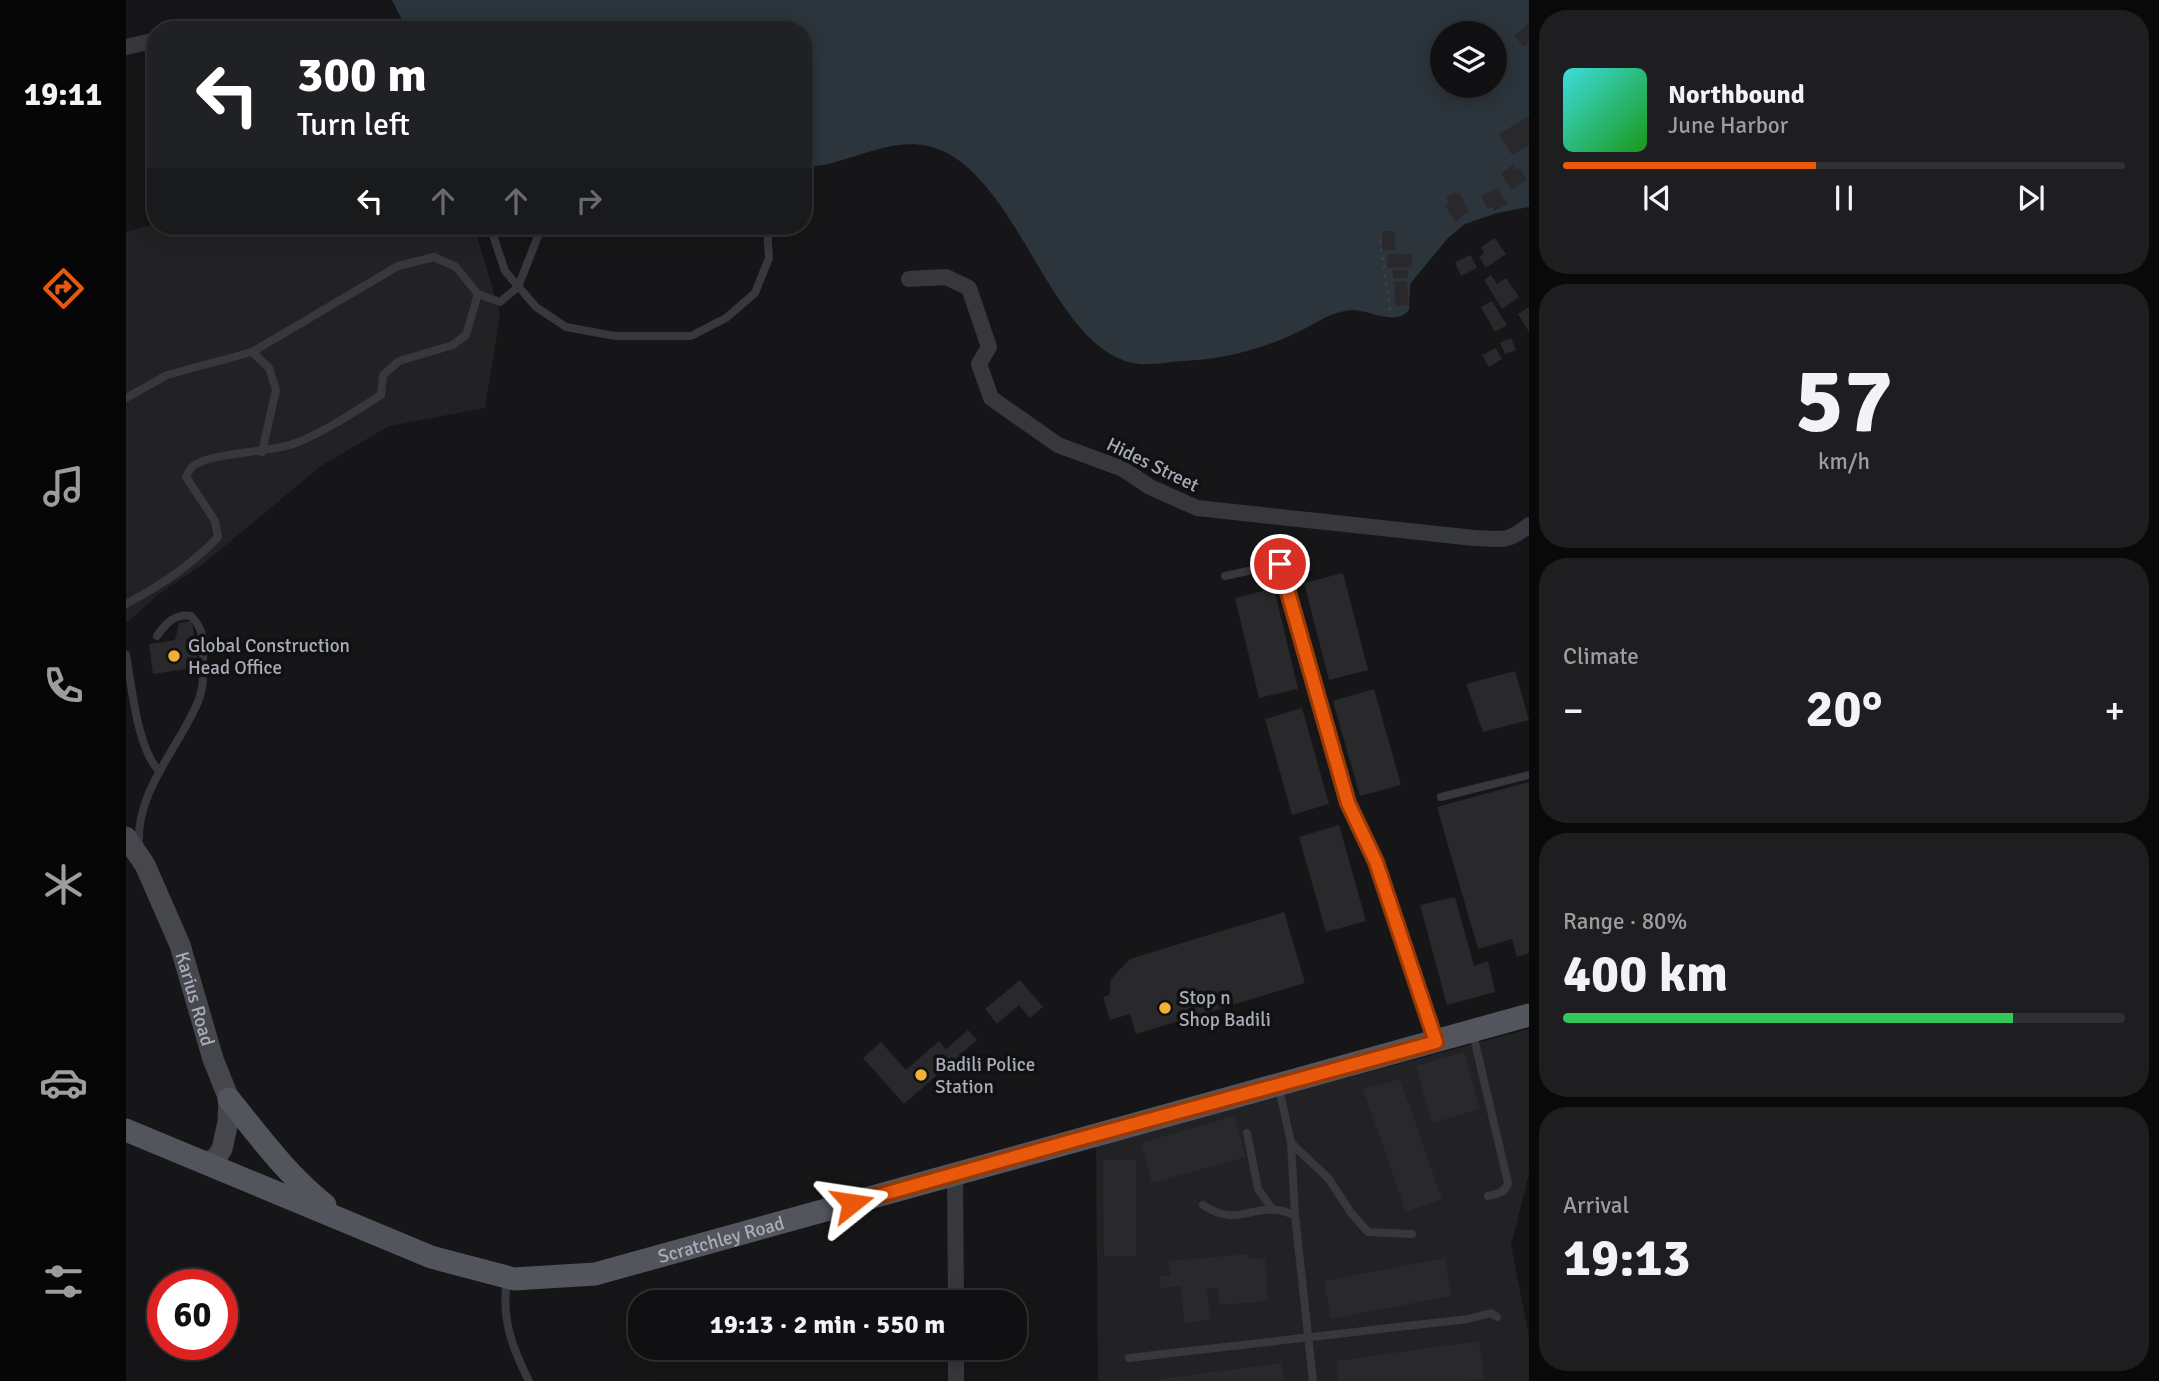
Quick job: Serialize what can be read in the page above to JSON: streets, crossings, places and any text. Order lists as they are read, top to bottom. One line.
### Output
{"streets":{"main road":["Scratchley Road"],"street":["Hides Street","Karius Road"]},"crossings":[["Karius Road","Scratchley Road"]],"places":["Global Construction Head Office","Stop n Shop Badili","Badili Police Station"],"page":{"tabs":"19:11","turn":["300 m","Turn left"],"song":["Northbound","June Harbor"],"tile":[["57","km/h"],"Climate",["Range · 80%","400 km"],["Arrival","19:13"]],"heat":["−","20°","+"],"limit":"60","trip":"19:13 · 2 min · 550 m"}}
